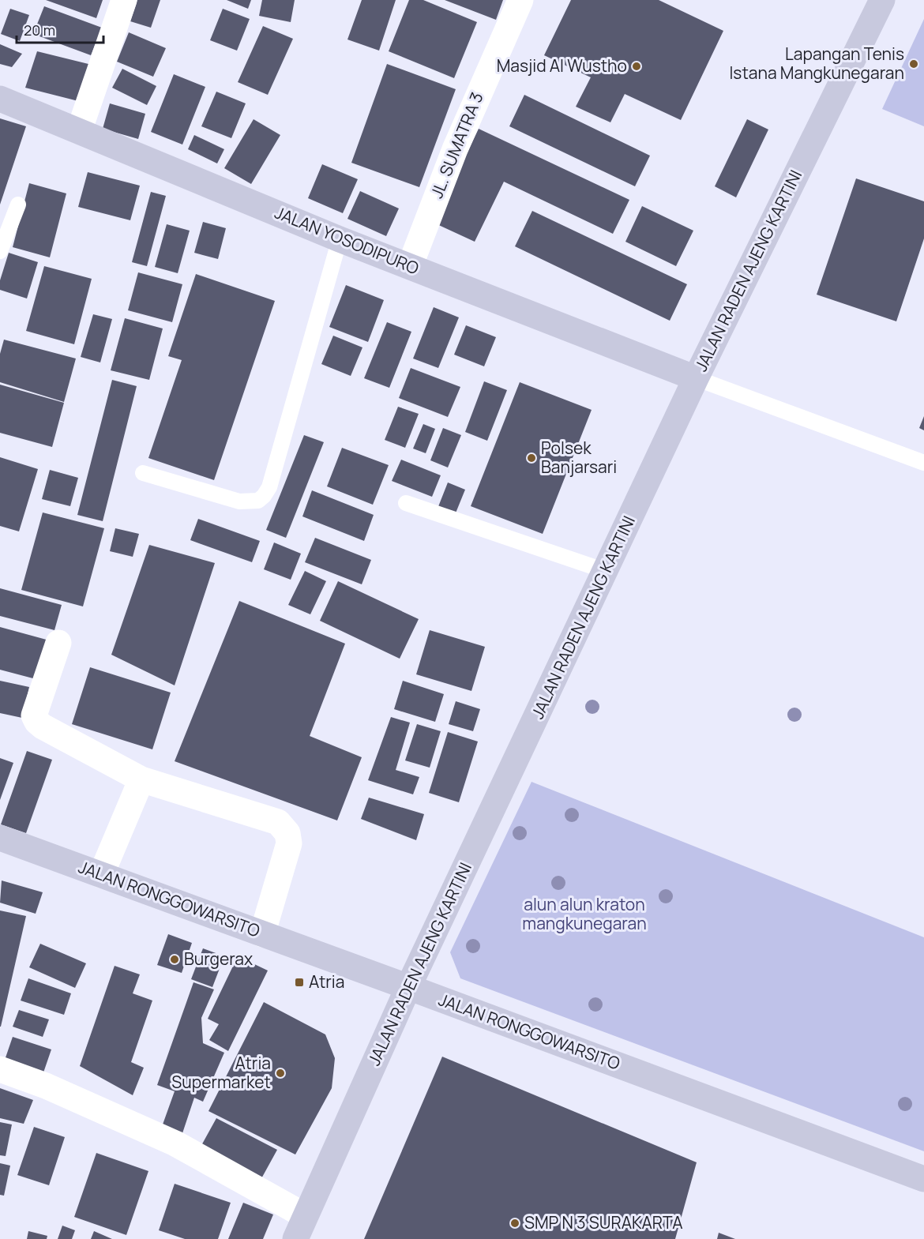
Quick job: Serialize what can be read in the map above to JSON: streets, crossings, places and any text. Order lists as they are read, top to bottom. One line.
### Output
{"streets":{"main road":["JALAN YOSODIPURO","JALAN RADEN AJENG KARTINI","JALAN RONGGOWARSITO"],"street":["JL. SUMATRA 3"]},"crossings":[["JL. SUMATRA 3","JALAN YOSODIPURO"],["JALAN YOSODIPURO","JALAN RADEN AJENG KARTINI"],["JALAN RADEN AJENG KARTINI","JALAN RONGGOWARSITO"]],"parks":["alun alun kraton mangkunegaran"],"places":{"other":["Lapangan Tenis Istana Mangkunegaran","Masjid Al Wustho","Polsek Banjarsari","Burgerax","Atria Supermarket","SMP N 3 SURAKARTA"],"transit":["Atria"]},"scale_bar":"20 m"}
